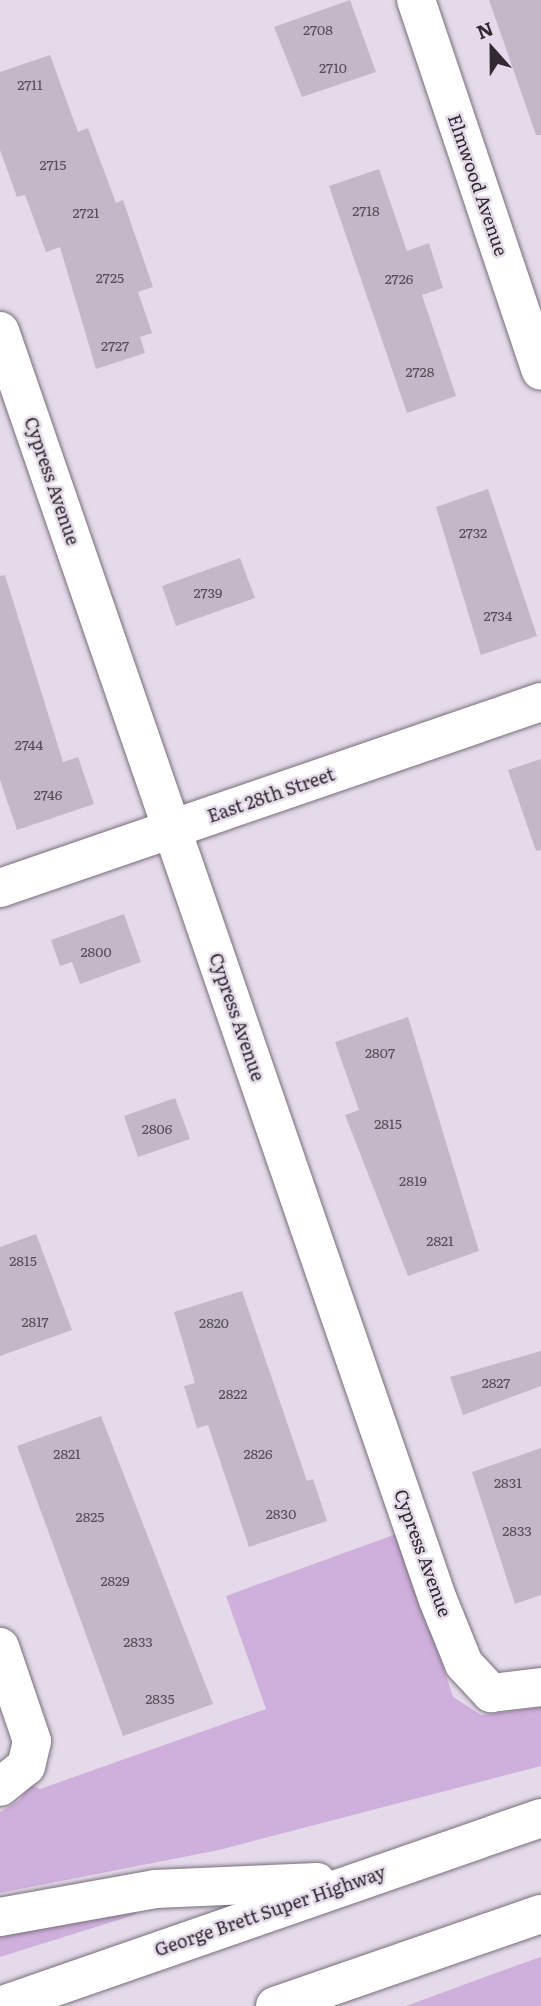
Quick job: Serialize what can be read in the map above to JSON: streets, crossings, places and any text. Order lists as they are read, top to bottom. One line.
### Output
{"streets":{"main road":["Elmwood Avenue","Cypress Avenue","East 28th Street","George Brett Super Highway"]},"crossings":[["Cypress Avenue","East 28th Street"]],"house_numbers":["2708","2710","2711","2715","2718","2721","2725","2726","2727","2728","2732","2739","2734","2744","2746","2800","2807","2815","2806","2819","2821","2815","2817","2820","2827","2822","2821","2826","2831","2830","2825","2833","2829","2833","2835"],"north":"top"}
